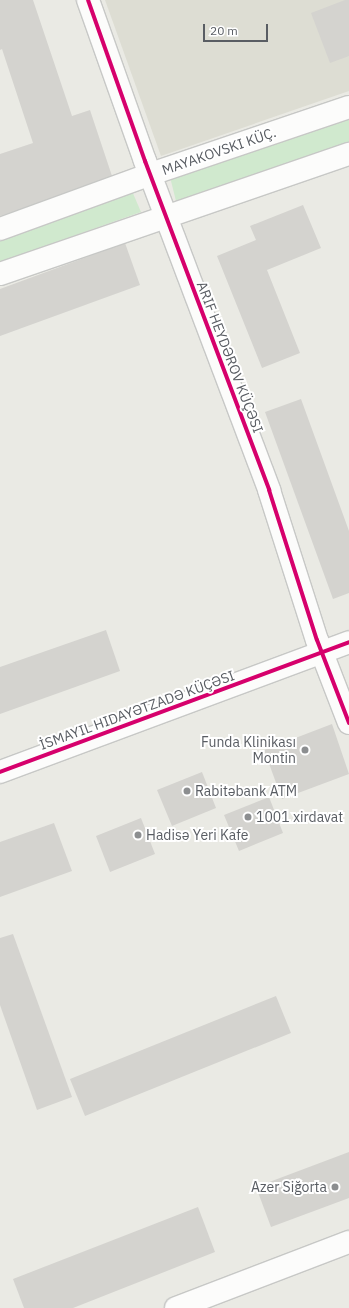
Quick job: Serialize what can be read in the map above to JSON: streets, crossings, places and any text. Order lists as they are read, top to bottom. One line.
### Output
{"streets":{"street":["MAYAKOVSKI KÜÇ.","ARIF HEYDƏROV KÜÇƏSI"],"cycle path":["İSMAYIL HIDAYƏTZADƏ KÜÇƏSI"]},"crossings":[["MAYAKOVSKI KÜÇ.","ARIF HEYDƏROV KÜÇƏSI"]],"places":["Funda Klinikası Montin","Rabitəbank ATM","1001 xirdavat","Hadisə Yeri Kafe","Azer Siğorta"],"scale_bar":"20 m"}
